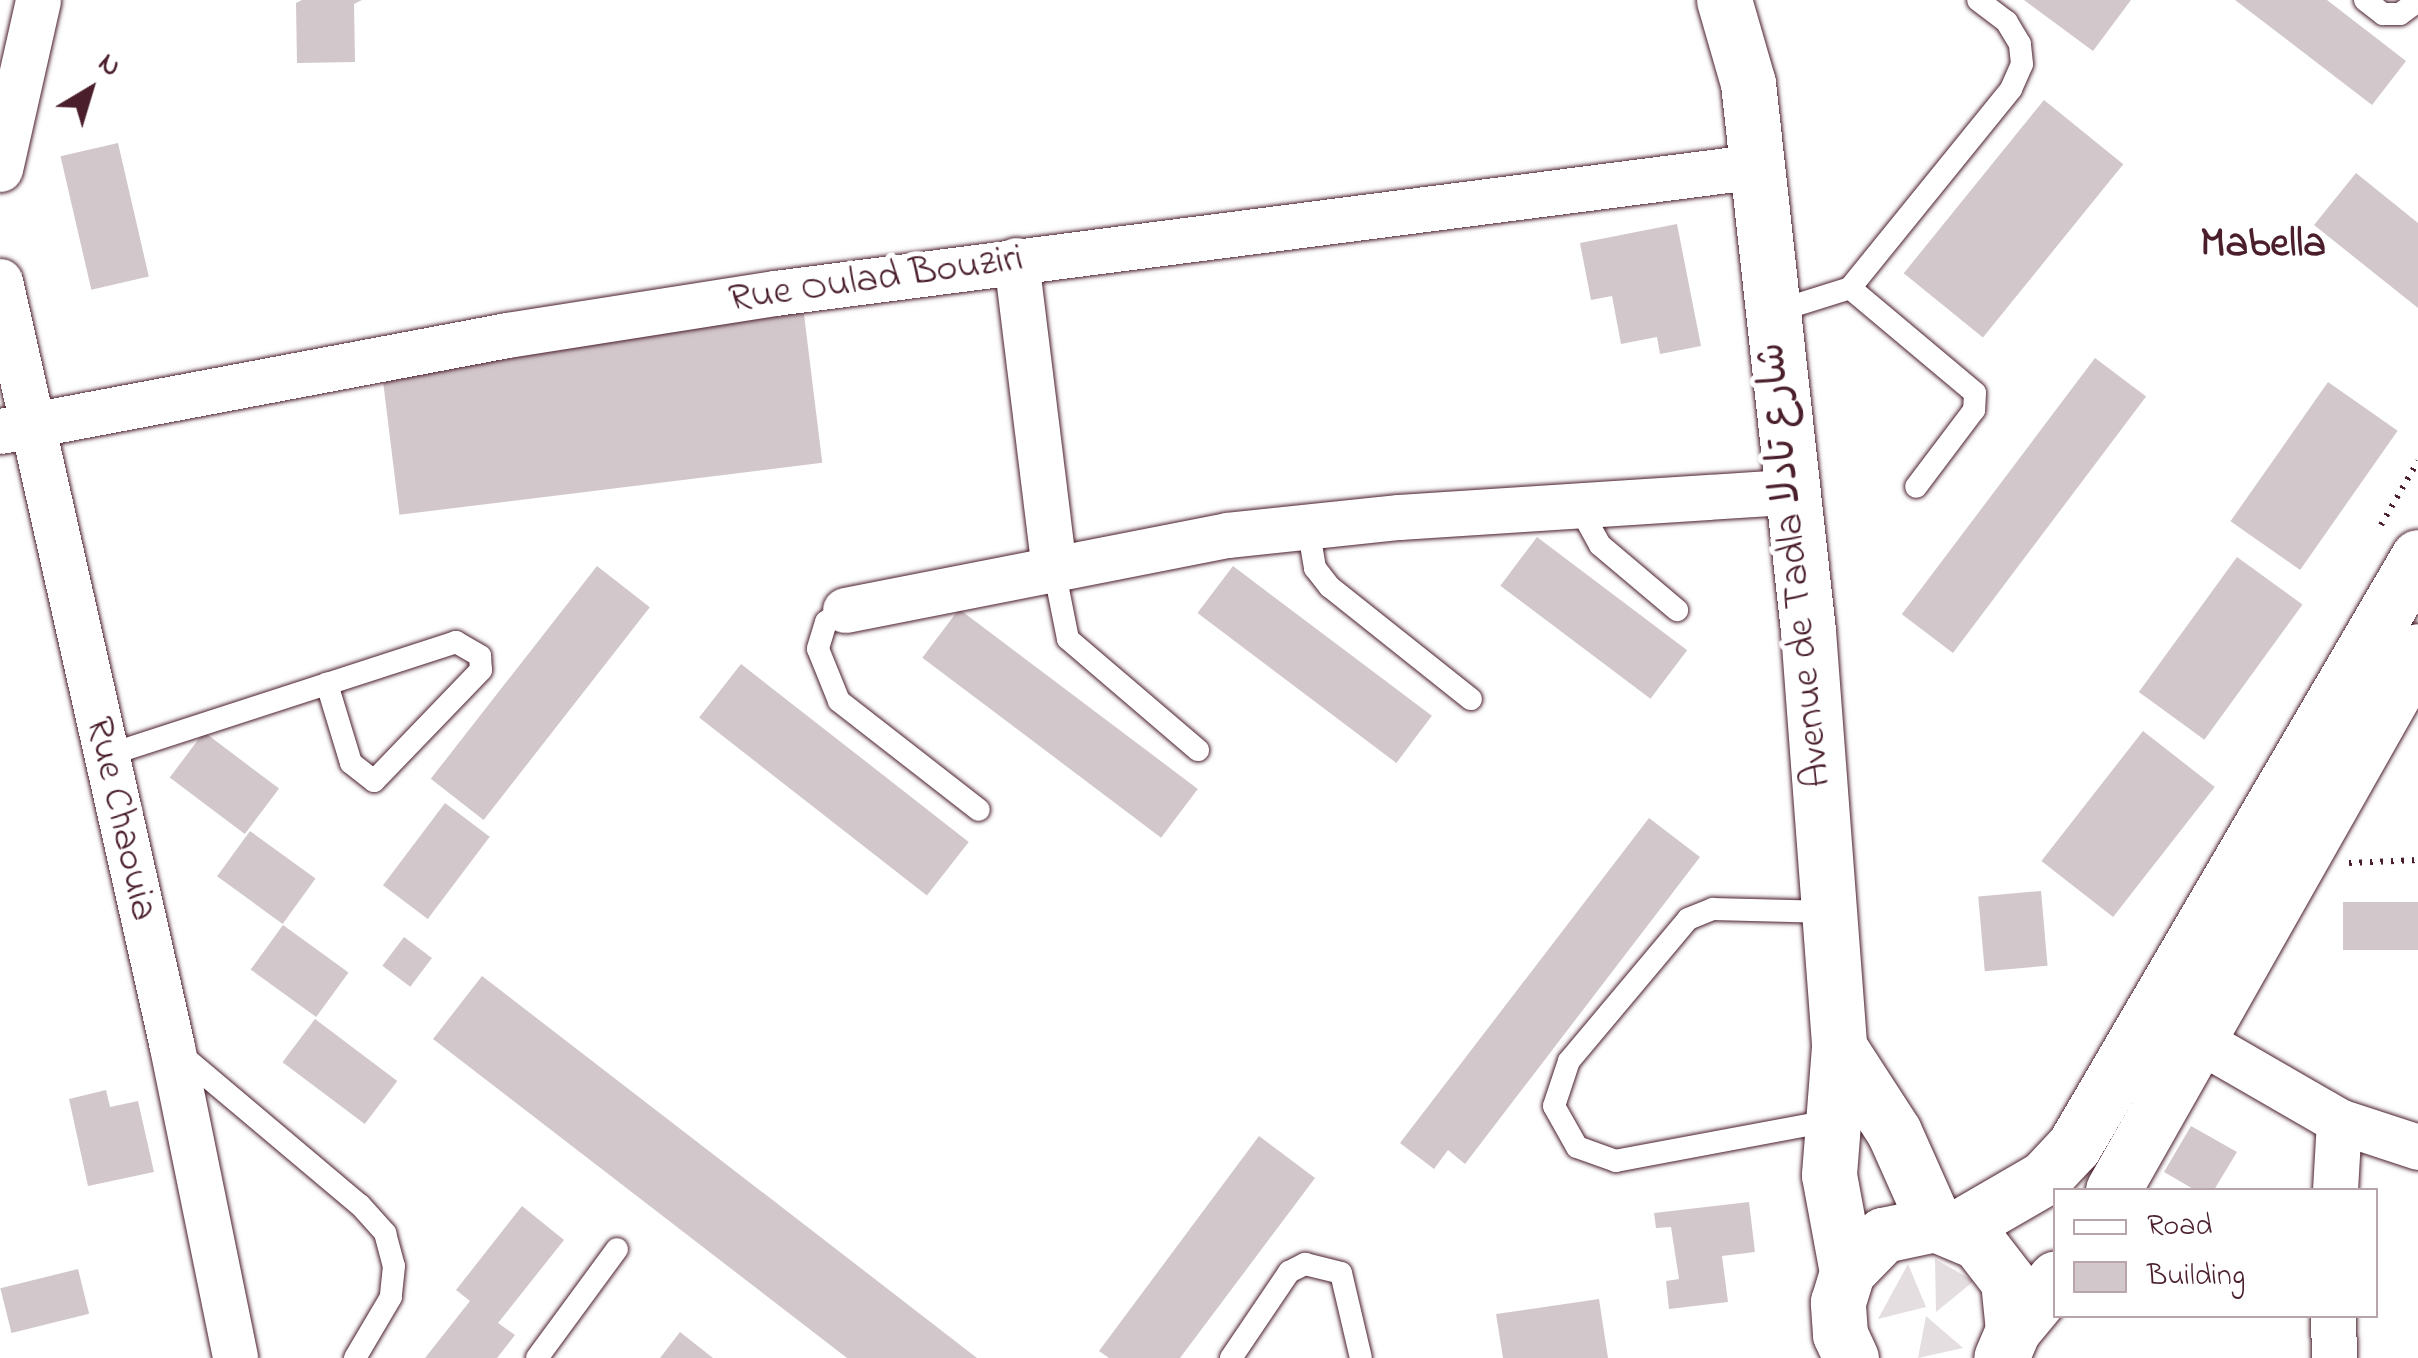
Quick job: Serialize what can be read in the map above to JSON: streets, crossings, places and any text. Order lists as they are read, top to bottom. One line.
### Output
{"streets":{"main road":["Avenue de Tadla شارع تادلا"],"street":["Rue Oulad Bouziri","Rue Chaouia"]},"crossings":[["Rue Oulad Bouziri","Avenue de Tadla شارع تادلا"],["Rue Oulad Bouziri","Rue Chaouia"]],"districts":["Mabella"],"legend":["Road","Building"],"north":"top right"}
